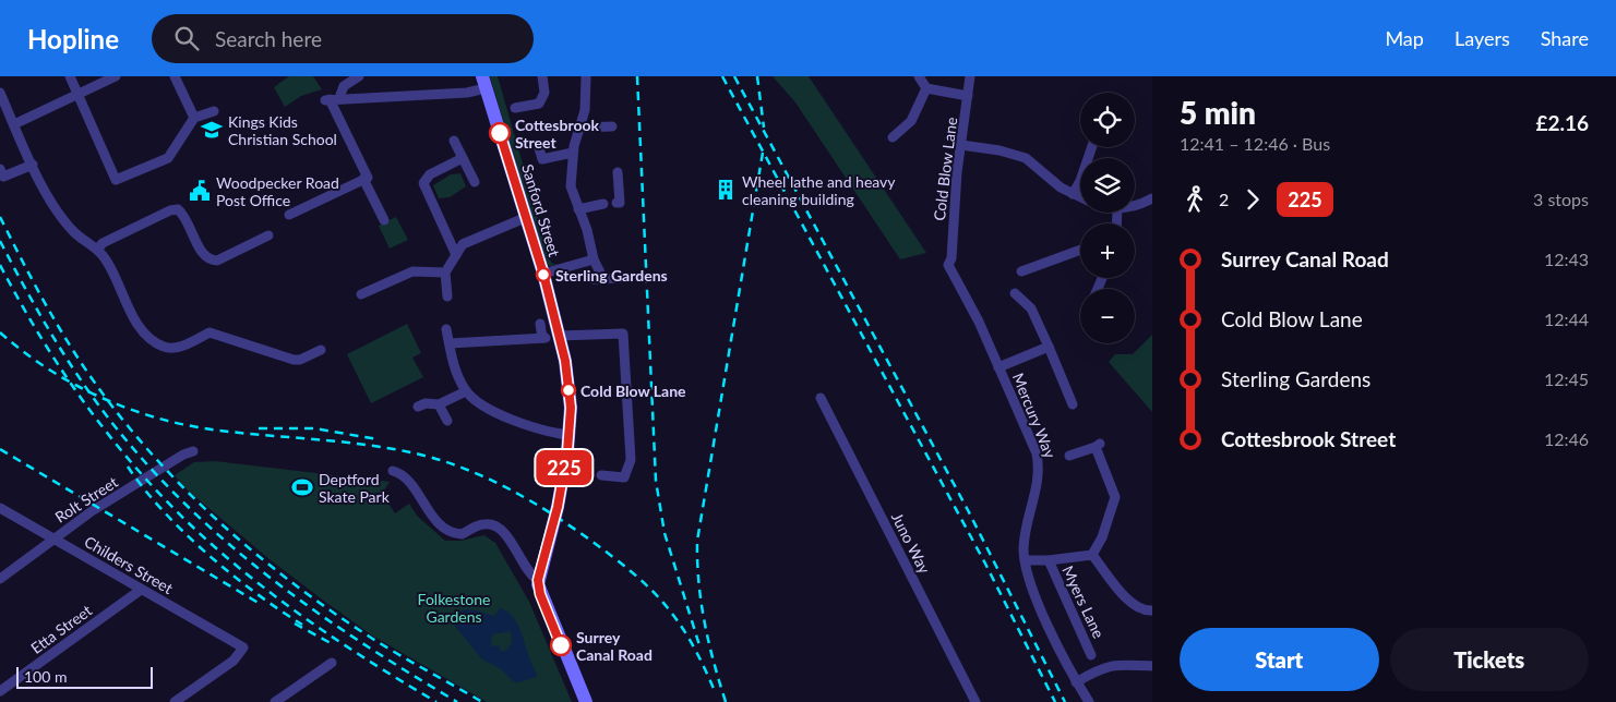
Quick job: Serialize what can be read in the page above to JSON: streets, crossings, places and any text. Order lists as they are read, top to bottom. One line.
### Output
{"streets":{"main road":["Sanford Street"],"street":["Cold Blow Lane","Mercury Way","Rolt Street","Juno Way","Childers Street","Myers Lane","Etta Street"]},"crossings":[["Cold Blow Lane","Mercury Way"],["Mercury Way","Myers Lane"],["Rolt Street","Childers Street"],["Childers Street","Etta Street"]],"parks":["Folkestone Gardens"],"places":{"school or university":["Kings Kids Christian School"],"other":["Cottesbrook Street","Sterling Gardens","Cold Blow Lane","Surrey Canal Road"],"building":["Wheel lathe and heavy cleaning building"],"public building":["Woodpecker Road Post Office"],"sports":["Deptford Skate Park"]},"lines":["bus line 225"],"scale_bar":"100 m","page":{"header":"Hopline","search":"Search here","nav":["Map","Layers","Share"],"on_map":"225","heading":["5 min","12:41 – 12:46 · Bus","£2.16"],"map_buttons":["+","−"],"legs":["2","225","3 stops"],"list":[{"name":"Surrey Canal Road","value":"12:43"},{"name":"Cold Blow Lane","value":"12:44"},{"name":"Sterling Gardens","value":"12:45"},{"name":"Cottesbrook Street","value":"12:46"}],"buttons":["Start","Tickets"],"scale":"100 m"}}
